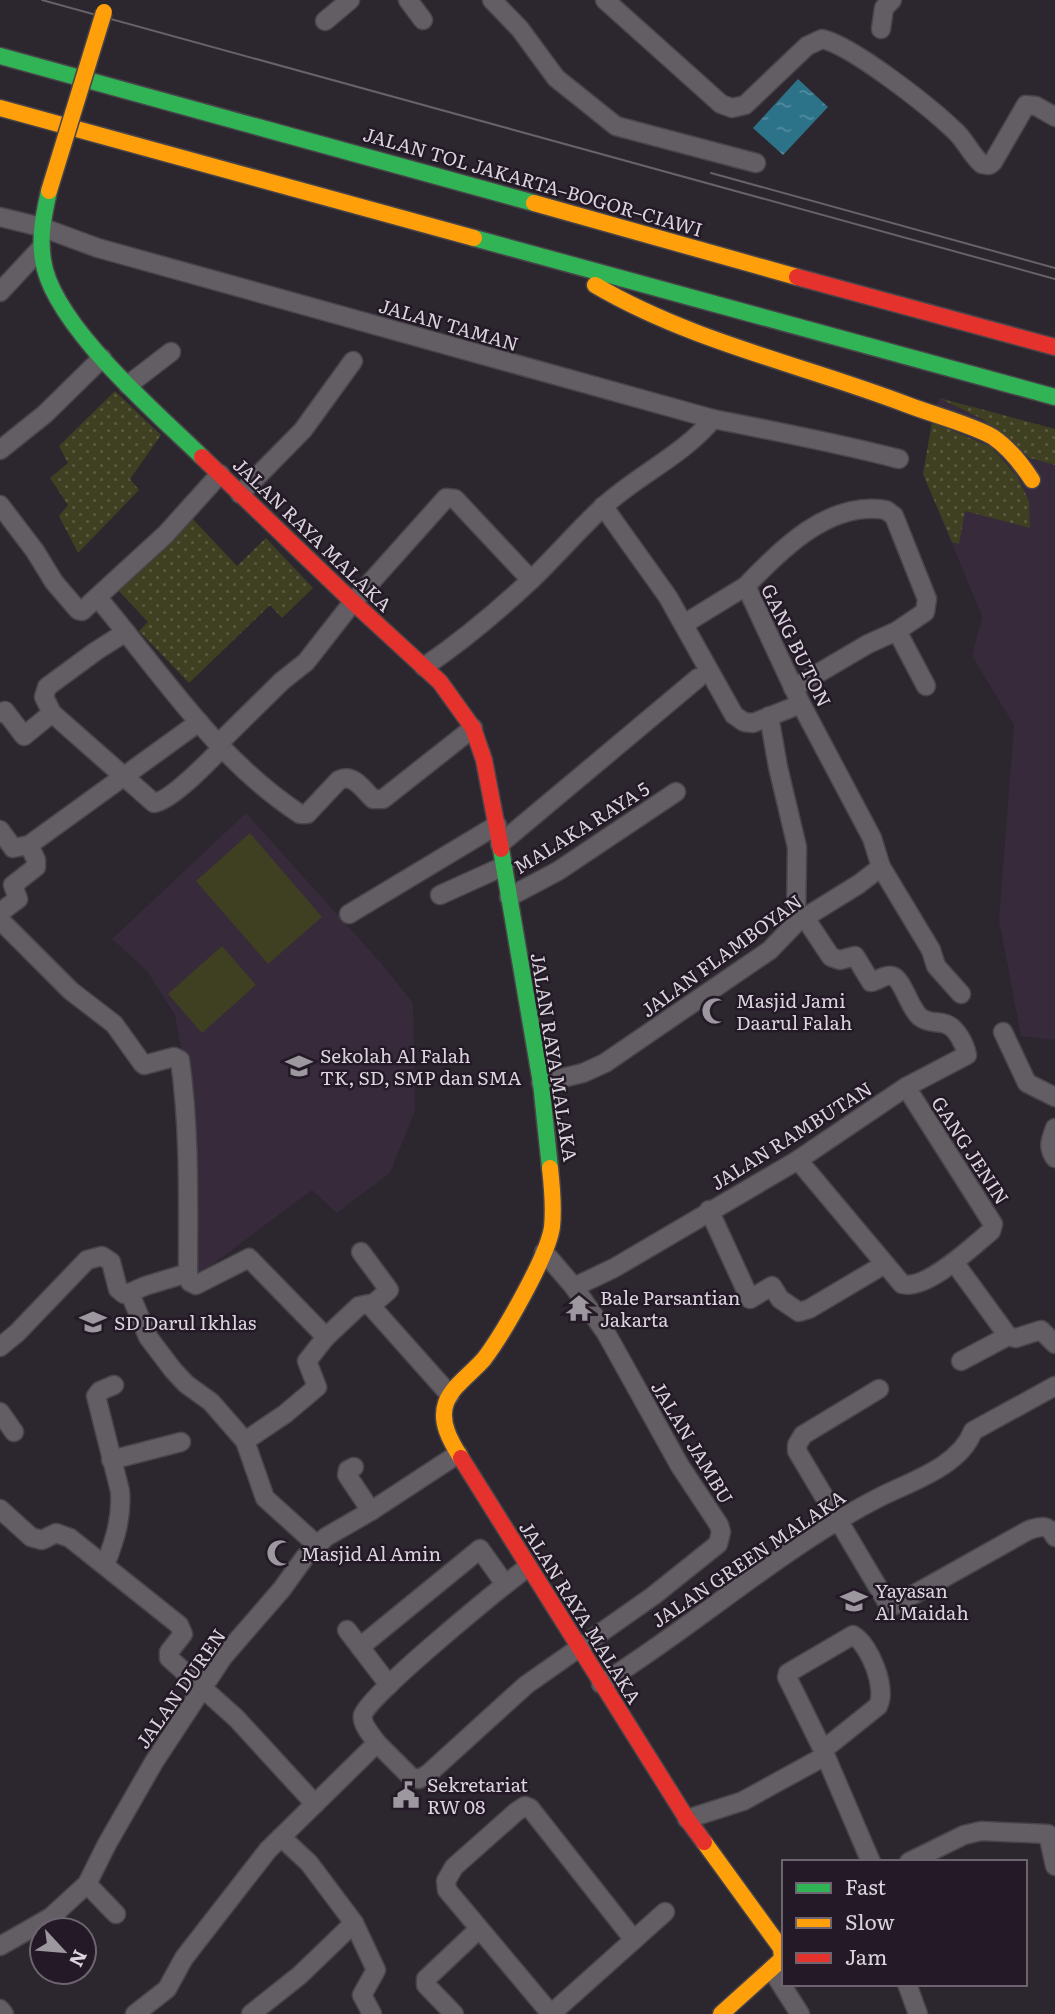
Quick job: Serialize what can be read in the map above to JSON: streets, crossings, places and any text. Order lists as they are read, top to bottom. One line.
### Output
{"streets":{"main road":["JALAN TOL JAKARTA–BOGOR–CIAWI","JALAN RAYA MALAKA"],"street":["JALAN TAMAN","GANG BUTON","MALAKA RAYA 5","JALAN FLAMBOYAN","JALAN RAMBUTAN","GANG JENIN","JALAN JAMBU","JALAN GREEN MALAKA","JALAN DUREN"]},"crossings":[["JALAN TAMAN","JALAN RAYA MALAKA"],["JALAN RAYA MALAKA","MALAKA RAYA 5"],["JALAN RAYA MALAKA","JALAN FLAMBOYAN"],["JALAN RAYA MALAKA","JALAN JAMBU"],["JALAN RAYA MALAKA","JALAN GREEN MALAKA"],["JALAN RAYA MALAKA","JALAN DUREN"],["GANG BUTON","JALAN FLAMBOYAN"],["JALAN FLAMBOYAN","JALAN RAMBUTAN"],["JALAN RAMBUTAN","GANG JENIN"],["JALAN RAMBUTAN","JALAN JAMBU"]],"places":{"mosque":["Masjid Jami Daarul Falah","Masjid Al Amin"],"school or university":["Sekolah Al Falah TK, SD, SMP dan SMA","SD Darul Ikhlas","Yayasan Al Maidah"],"temple":["Bale Parsantian Jakarta"],"public building":["Sekretariat RW 08"]},"legend":["Fast","Slow","Jam"],"north":"bottom right"}
